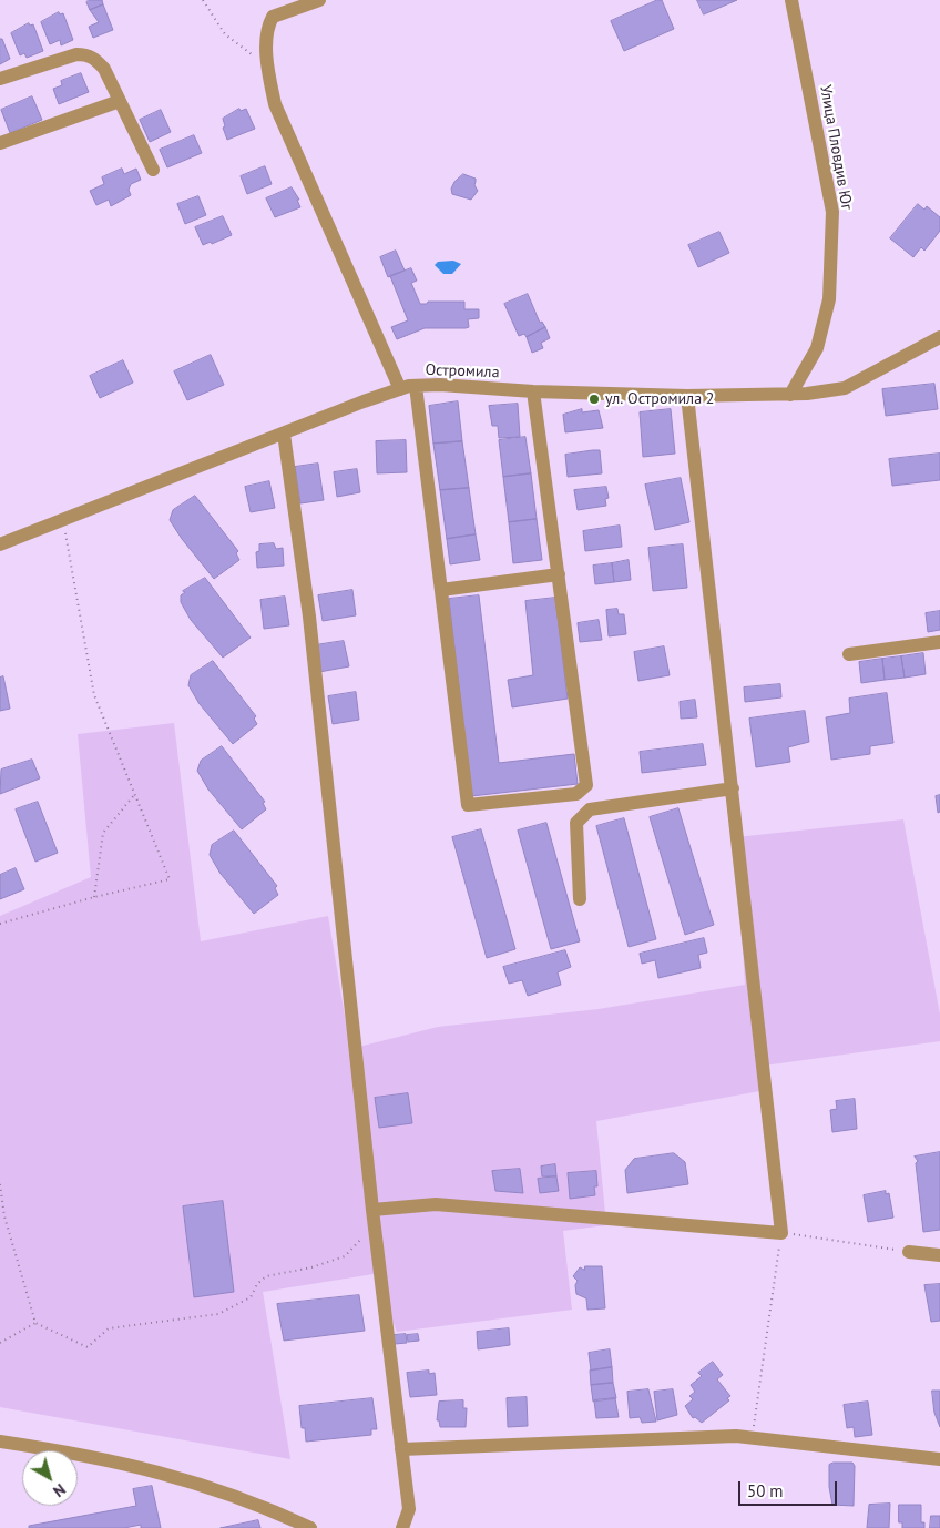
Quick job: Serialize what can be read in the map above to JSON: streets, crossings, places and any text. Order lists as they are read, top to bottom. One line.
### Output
{"streets":{"street":["Улица Пловдив Юг","Остромила"]},"crossings":[["Улица Пловдив Юг","Остромила"]],"places":["ул. Остромила 2"],"scale_bar":"50 m","north":"bottom right"}
